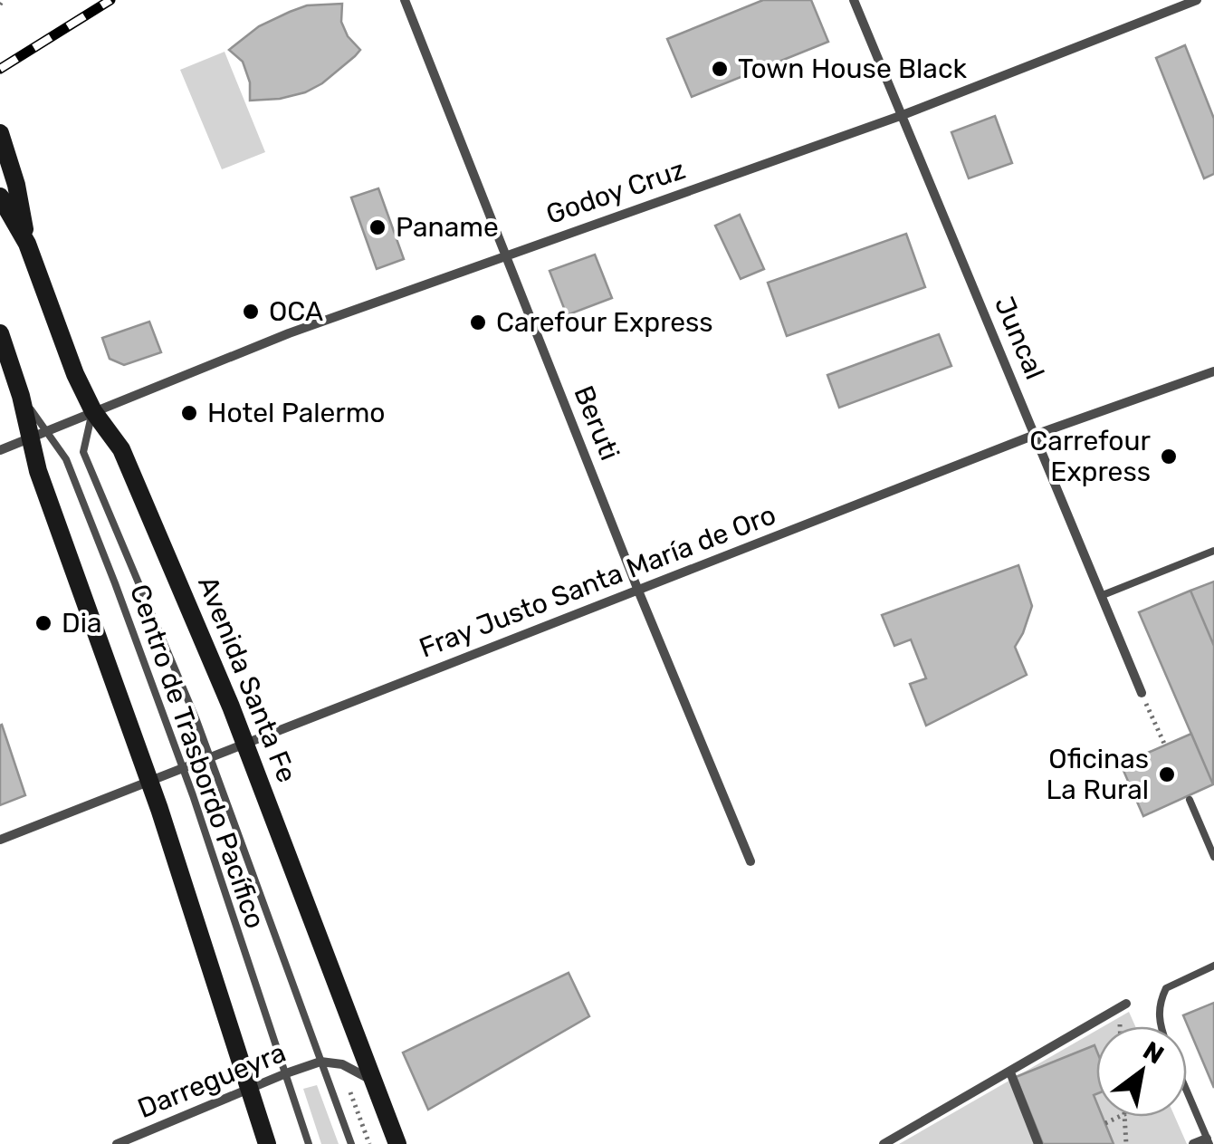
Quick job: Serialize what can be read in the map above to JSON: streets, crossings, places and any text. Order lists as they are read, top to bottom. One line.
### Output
{"streets":{"main road":["Avenida Santa Fe"],"street":["Godoy Cruz","Juncal","Beruti","Fray Justo Santa María de Oro","Darregueyra"],"lane":["Centro de Trasbordo Pacífico"]},"crossings":[["Godoy Cruz","Juncal"],["Godoy Cruz","Beruti"],["Godoy Cruz","Avenida Santa Fe"],["Godoy Cruz","Centro de Trasbordo Pacífico"],["Juncal","Fray Justo Santa María de Oro"],["Beruti","Fray Justo Santa María de Oro"],["Fray Justo Santa María de Oro","Avenida Santa Fe"],["Fray Justo Santa María de Oro","Centro de Trasbordo Pacífico"],["Avenida Santa Fe","Centro de Trasbordo Pacífico"],["Avenida Santa Fe","Darregueyra"],["Centro de Trasbordo Pacífico","Darregueyra"]],"places":["Town House Black","Paname","OCA","Carefour Express","Hotel Palermo","Carrefour Express","Dia","Oficinas La Rural"],"north":"top right"}
